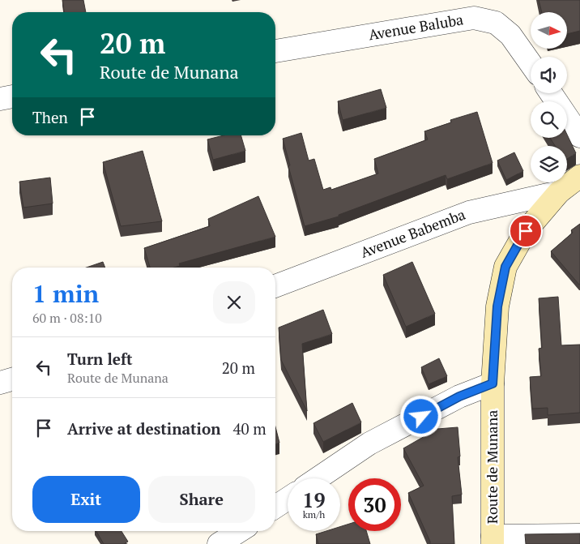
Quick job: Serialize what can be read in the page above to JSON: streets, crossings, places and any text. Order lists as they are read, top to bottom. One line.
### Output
{"streets":{"main road":["Route de Munana"],"street":["Avenue Baluba","Avenue Babemba"]},"crossings":[["Avenue Babemba","Route de Munana"]],"north":"right","page":{"turn":["20 m","Route de Munana"],"then":"Then","heading":["1 min","60 m · 08:10"],"list":[{"name":"Turn left","note":"Route de Munana","value":"20 m"},{"name":"Arrive at destination","value":"40 m"}],"buttons":["Exit","Share"],"speed":"19 km/h","limit":"30"}}
